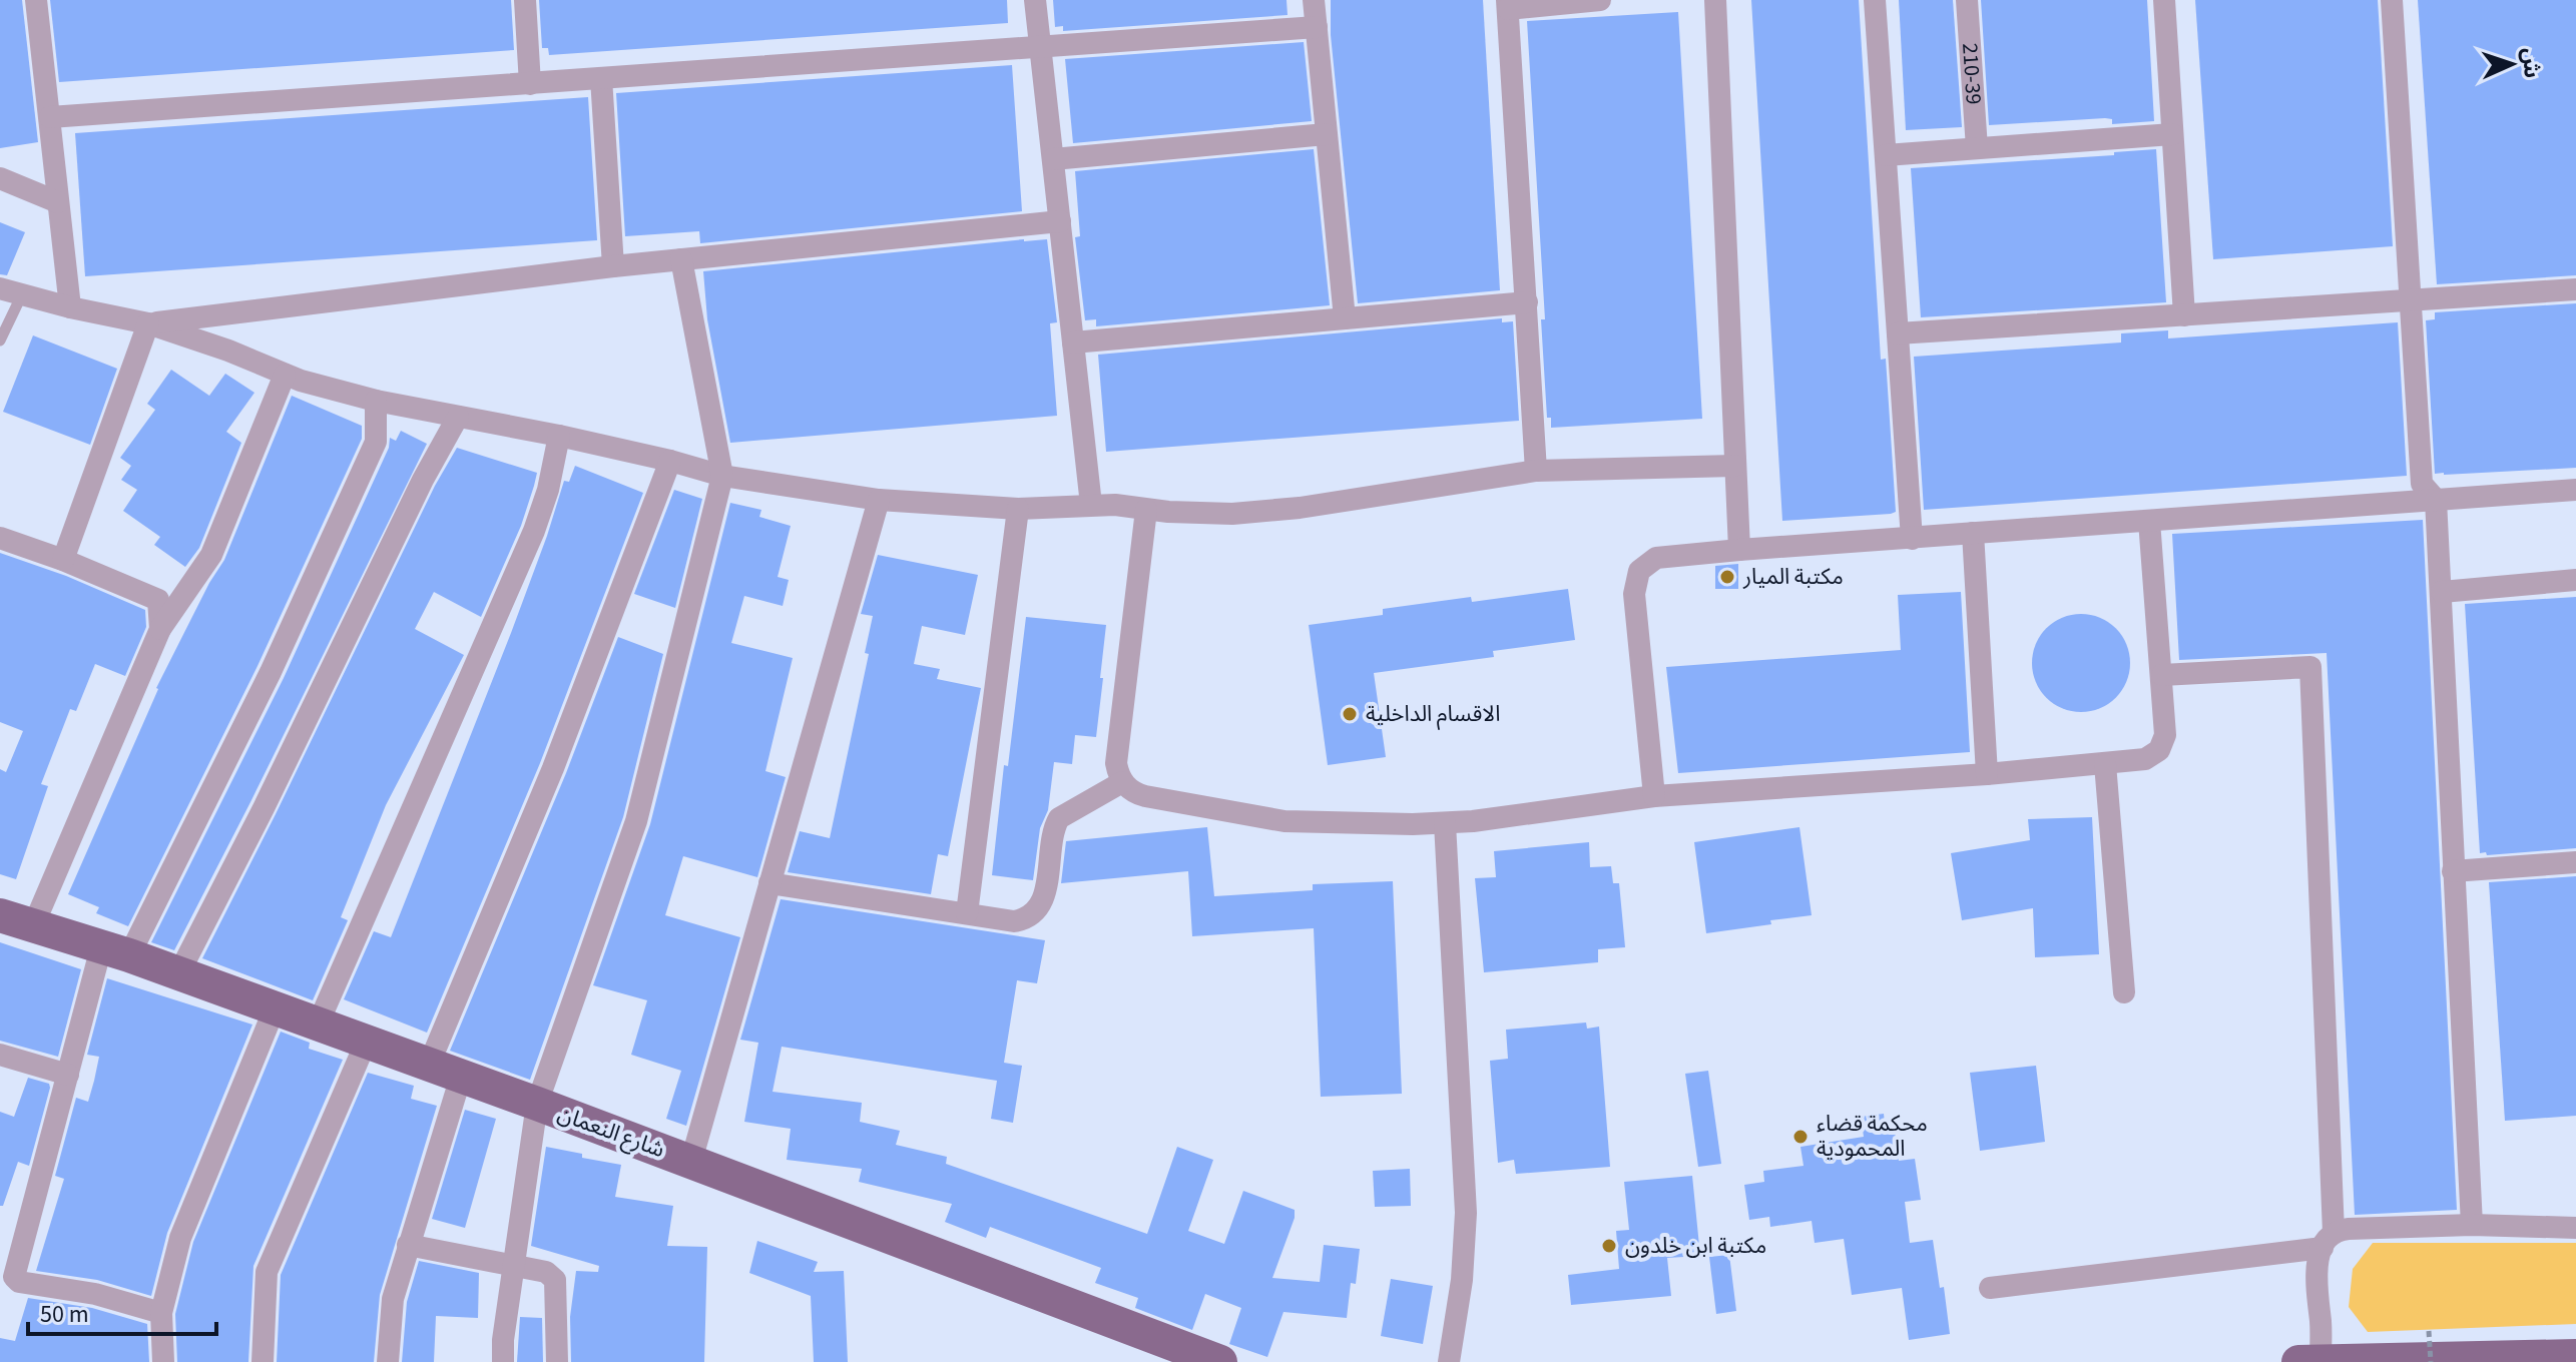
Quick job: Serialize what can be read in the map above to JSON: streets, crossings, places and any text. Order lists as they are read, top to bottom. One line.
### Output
{"streets":{"main road":["شارع النعمان"],"street":["210-39"]},"places":["مكتبة الميار","الاقسام الداخلية","محكمة قضاء المحمودية","مكتبة ابن خلدون"],"scale_bar":"50 m","north":"right"}
